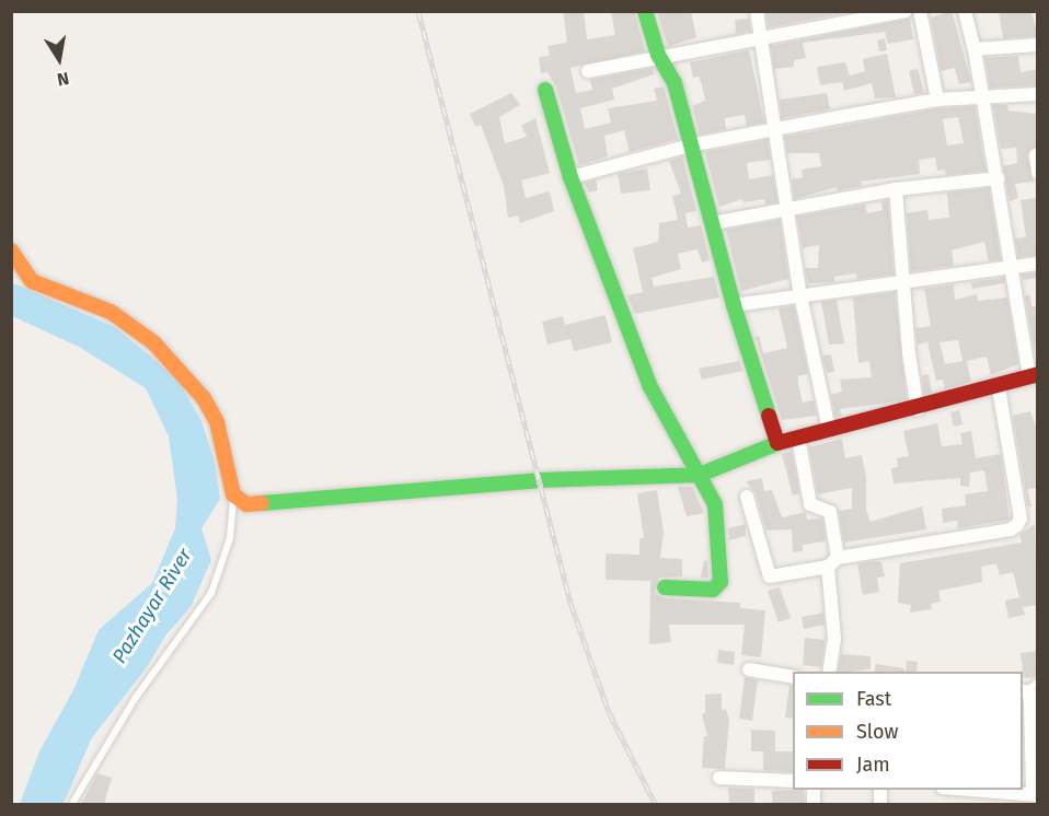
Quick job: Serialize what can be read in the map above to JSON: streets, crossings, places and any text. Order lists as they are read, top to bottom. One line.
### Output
{"water":["Pazhayar River"],"legend":["Fast","Slow","Jam"],"north":"bottom"}
